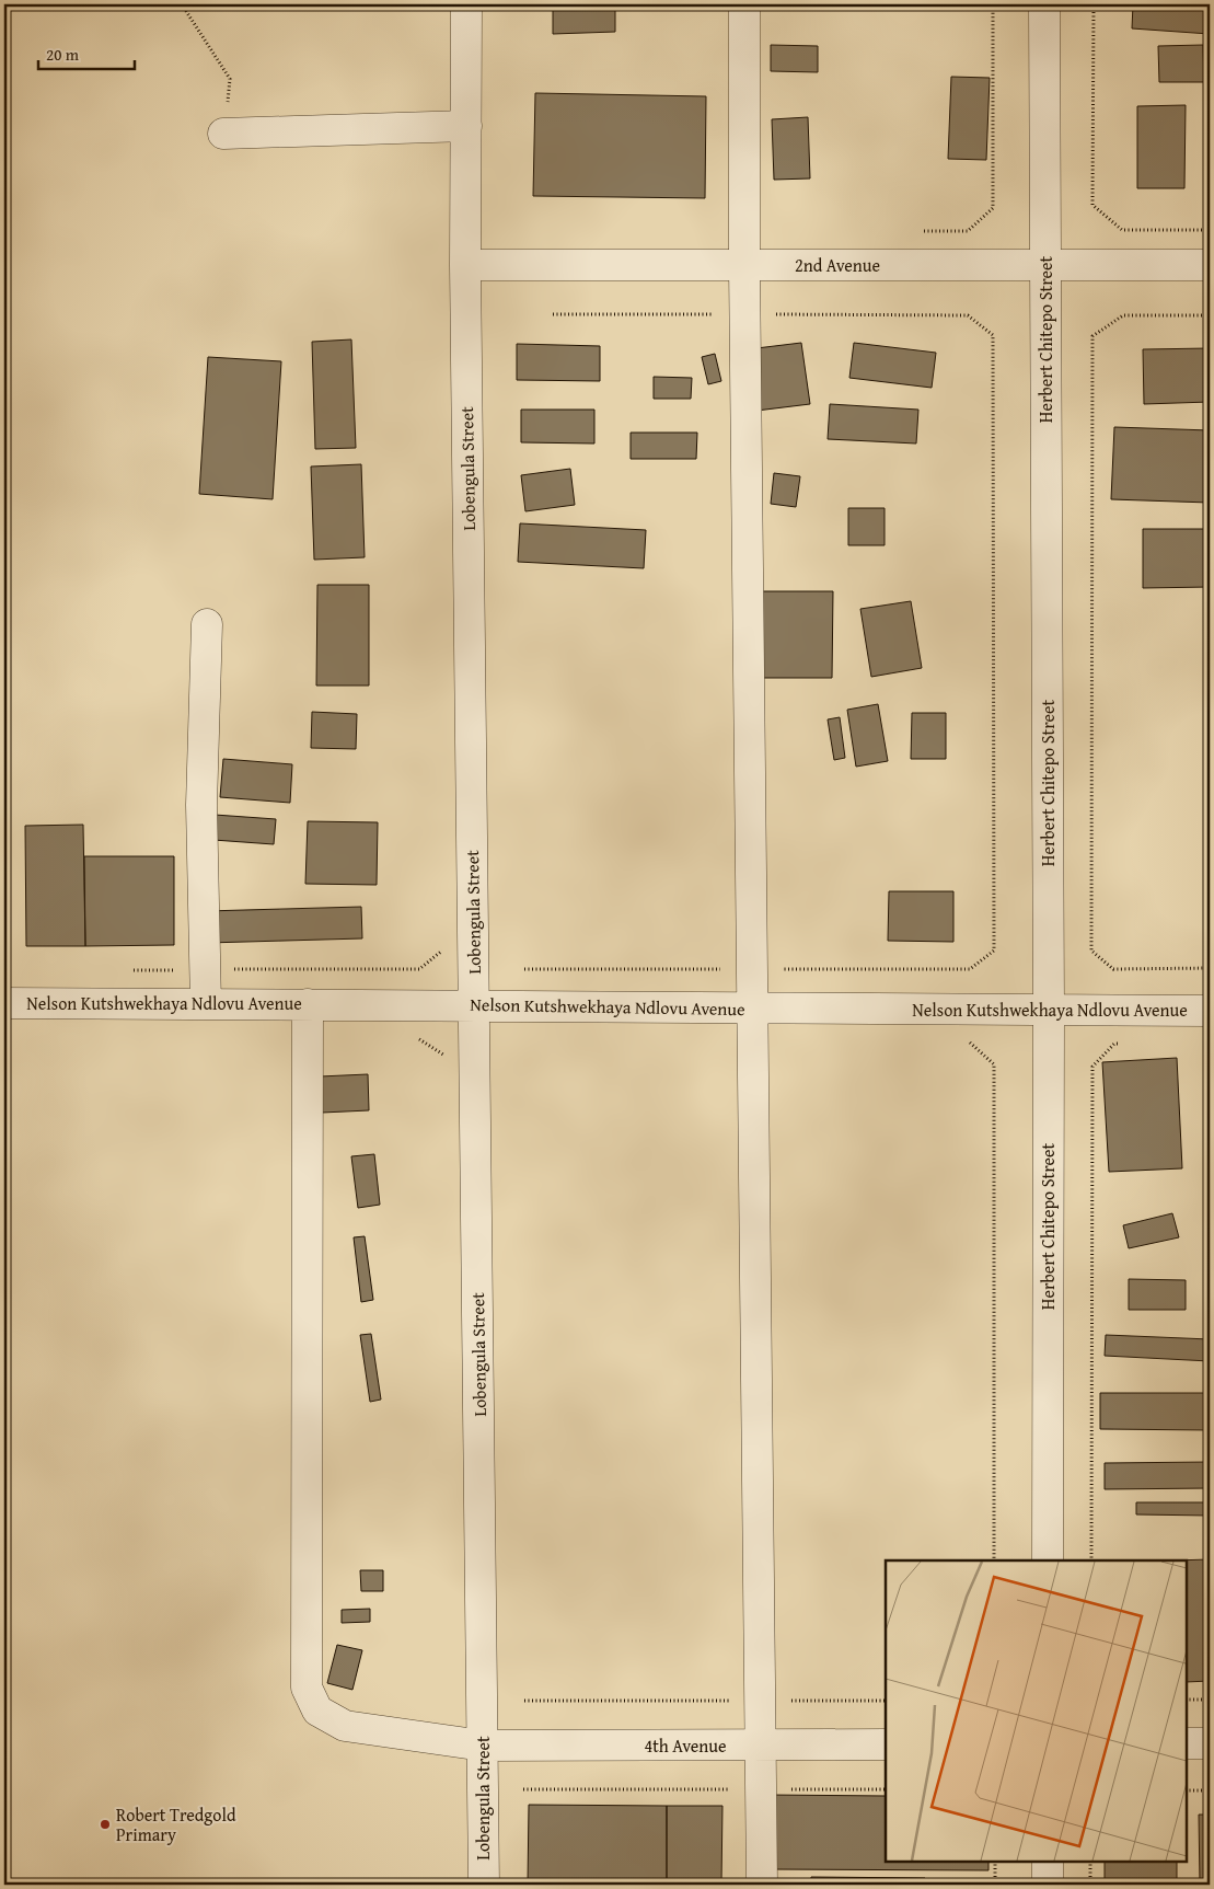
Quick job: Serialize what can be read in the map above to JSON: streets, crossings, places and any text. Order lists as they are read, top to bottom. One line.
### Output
{"streets":{"street":["2nd Avenue","Herbert Chitepo Street","Lobengula Street","Nelson Kutshwekhaya Ndlovu Avenue","4th Avenue"]},"crossings":[["2nd Avenue","Herbert Chitepo Street"],["2nd Avenue","Lobengula Street"],["Herbert Chitepo Street","Nelson Kutshwekhaya Ndlovu Avenue"],["Lobengula Street","Nelson Kutshwekhaya Ndlovu Avenue"],["Lobengula Street","4th Avenue"],["Nelson Kutshwekhaya Ndlovu Avenue","4th Avenue"]],"places":["Robert Tredgold Primary"],"scale_bar":"20 m"}
